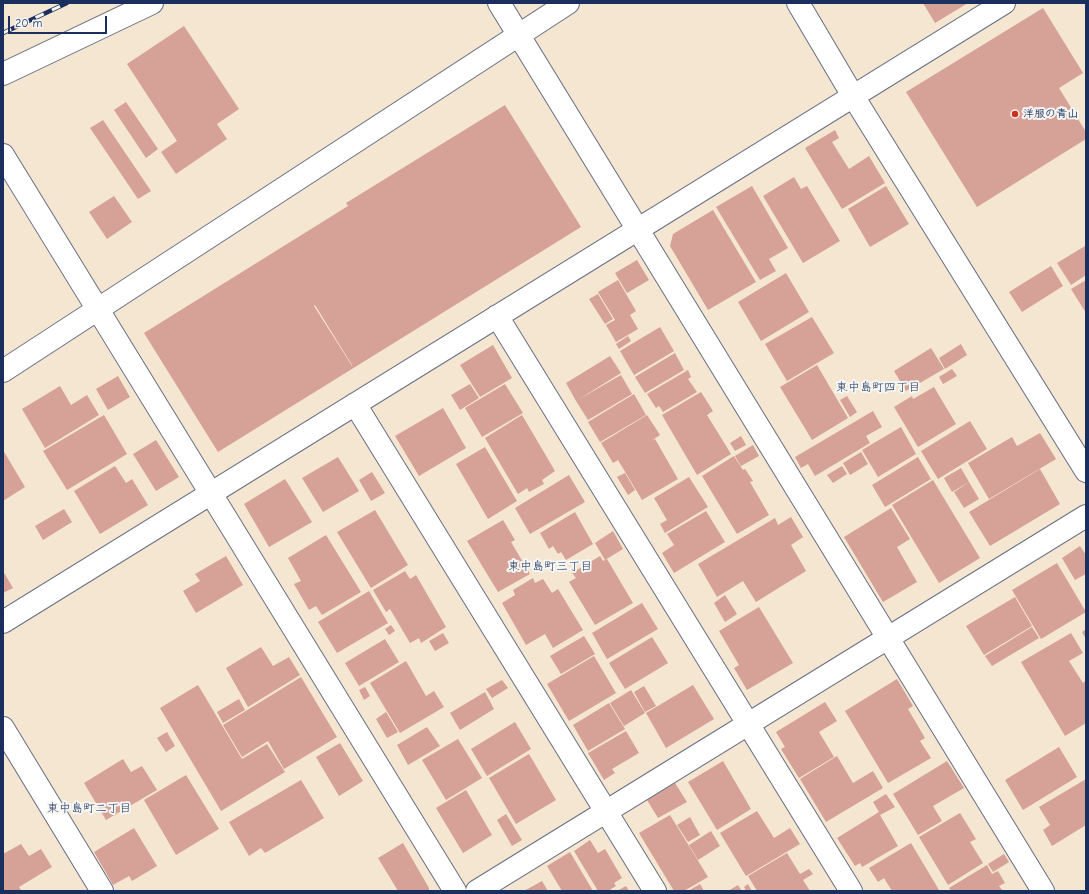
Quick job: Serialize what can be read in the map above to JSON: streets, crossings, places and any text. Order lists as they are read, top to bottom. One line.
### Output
{"districts":["東中島町四丁目","東中島町三丁目","東中島町二丁目"],"places":["洋服の青山"],"scale_bar":"20 m"}
